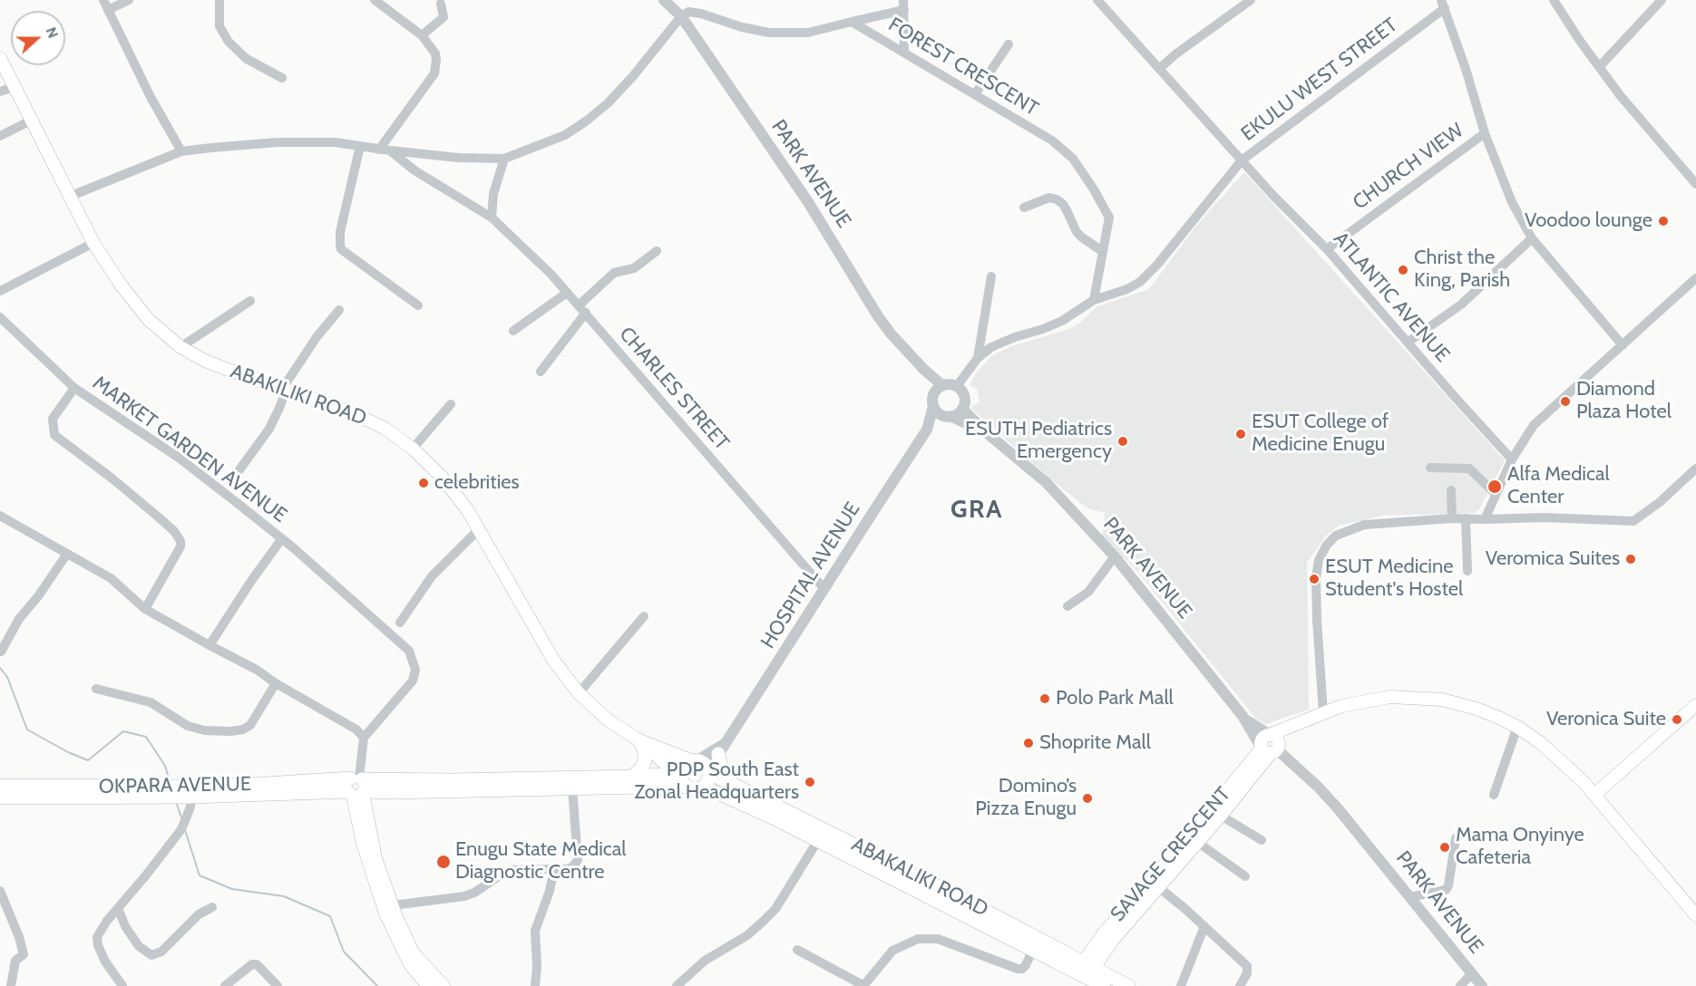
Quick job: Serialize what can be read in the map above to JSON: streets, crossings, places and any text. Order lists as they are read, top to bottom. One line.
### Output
{"streets":{"main road":["ABAKILIKI ROAD","OKPARA AVENUE","SAVAGE CRESCENT","ABAKALIKI ROAD"],"street":["FOREST CRESCENT","EKULU WEST STREET","CHURCH VIEW","PARK AVENUE","ATLANTIC AVENUE","CHARLES STREET","MARKET GARDEN AVENUE","HOSPITAL AVENUE"]},"crossings":[["FOREST CRESCENT","EKULU WEST STREET"],["EKULU WEST STREET","ATLANTIC AVENUE"],["CHURCH VIEW","ATLANTIC AVENUE"],["PARK AVENUE","SAVAGE CRESCENT"],["CHARLES STREET","HOSPITAL AVENUE"],["HOSPITAL AVENUE","OKPARA AVENUE"],["HOSPITAL AVENUE","ABAKALIKI ROAD"],["OKPARA AVENUE","ABAKALIKI ROAD"],["SAVAGE CRESCENT","ABAKALIKI ROAD"]],"districts":["GRA"],"places":["Voodoo lounge","Christ the King, Parish","Diamond Plaza Hotel","ESUT College of Medicine Enugu","ESUTH Pediatrics Emergency","celebrities","Alfa Medical Center","Veromica Suites","ESUT Medicine Student's Hostel","Polo Park Mall","Veronica Suite","Shoprite Mall","PDP South East Zonal Headquarters","Domino’s Pizza Enugu","Mama Onyinye Cafeteria","Enugu State Medical Diagnostic Centre"],"north":"right"}
